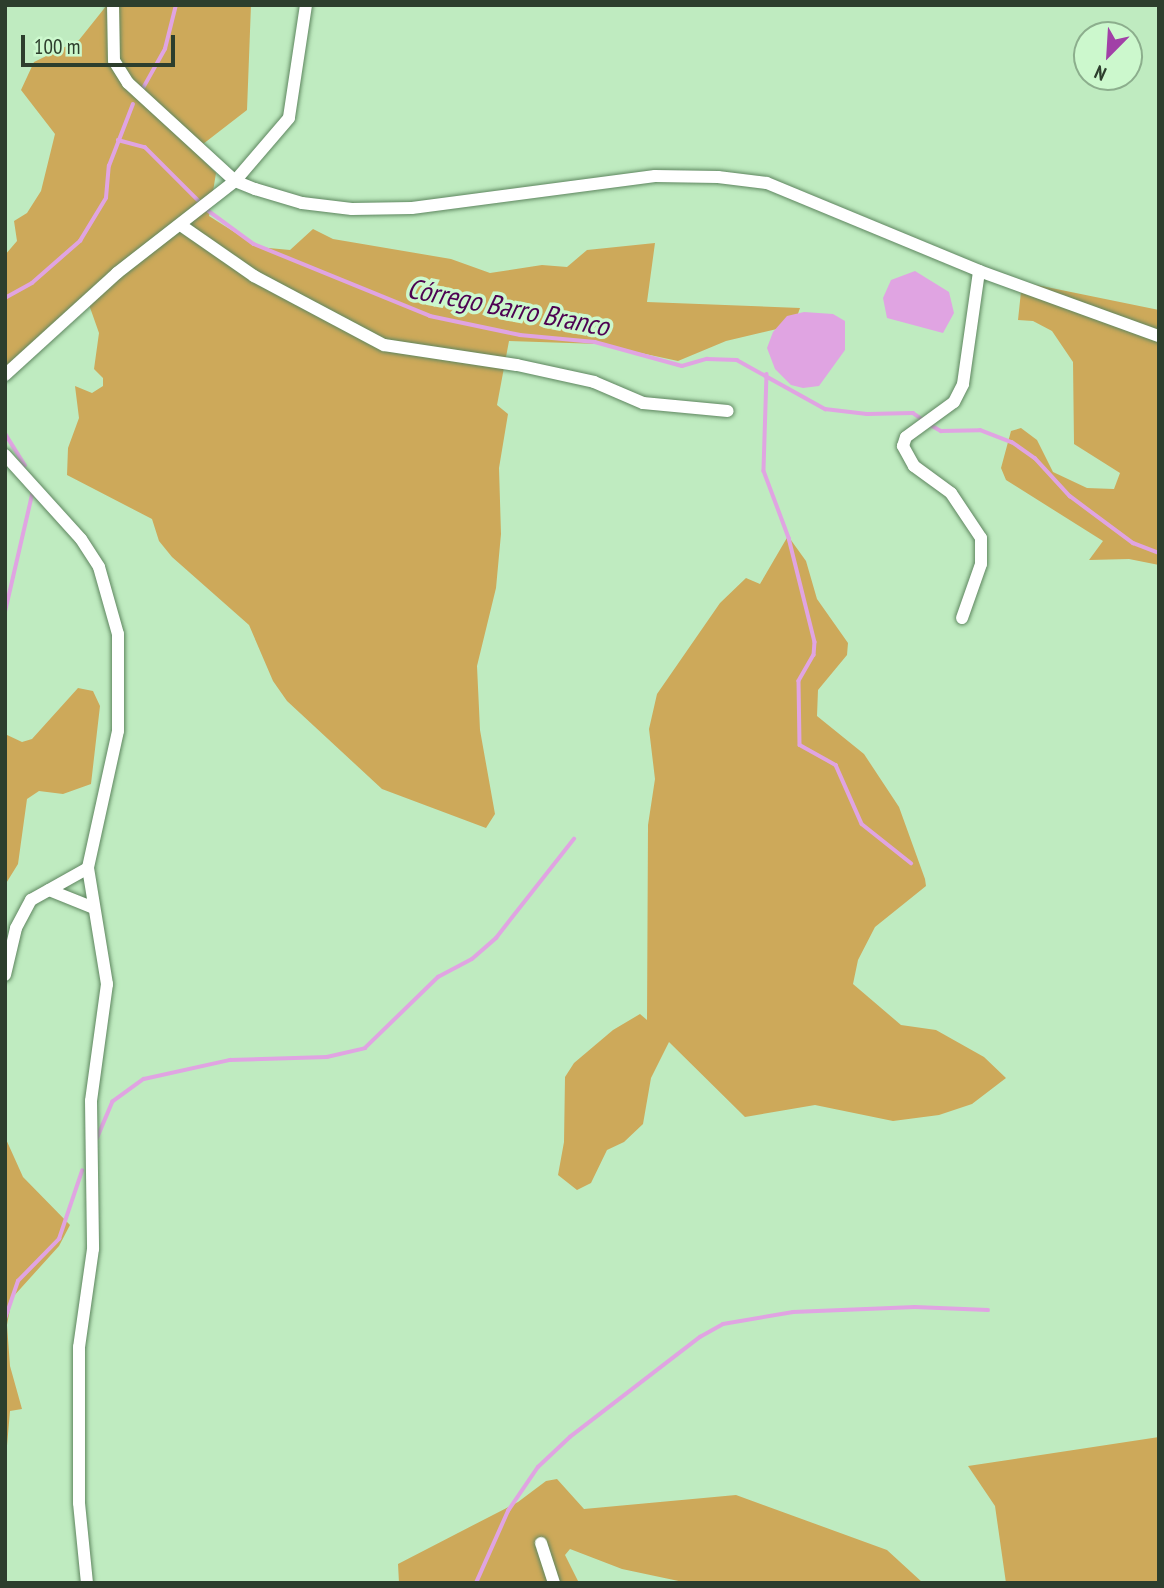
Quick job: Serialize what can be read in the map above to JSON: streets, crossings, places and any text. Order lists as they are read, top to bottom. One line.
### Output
{"water":["Córrego Barro Branco"],"scale_bar":"100 m","north":"bottom left"}
